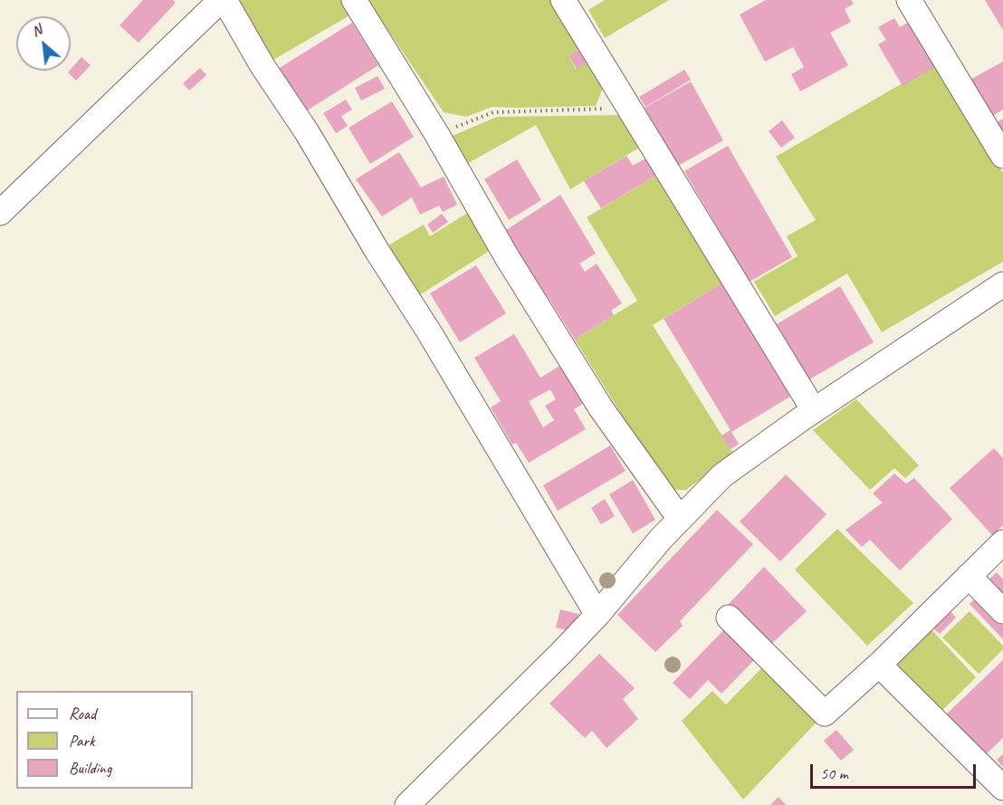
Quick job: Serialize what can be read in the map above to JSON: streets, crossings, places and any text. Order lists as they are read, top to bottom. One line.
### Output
{"legend":["Road","Park","Building"],"scale_bar":"50 m","north":"top left"}
